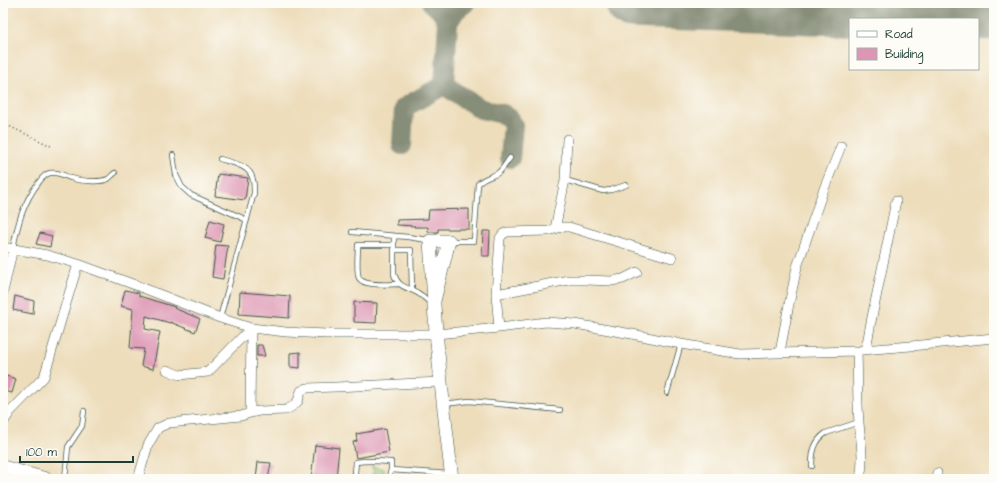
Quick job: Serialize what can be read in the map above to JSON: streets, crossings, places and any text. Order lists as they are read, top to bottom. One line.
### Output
{"legend":["Road","Building"],"scale_bar":"100 m"}
